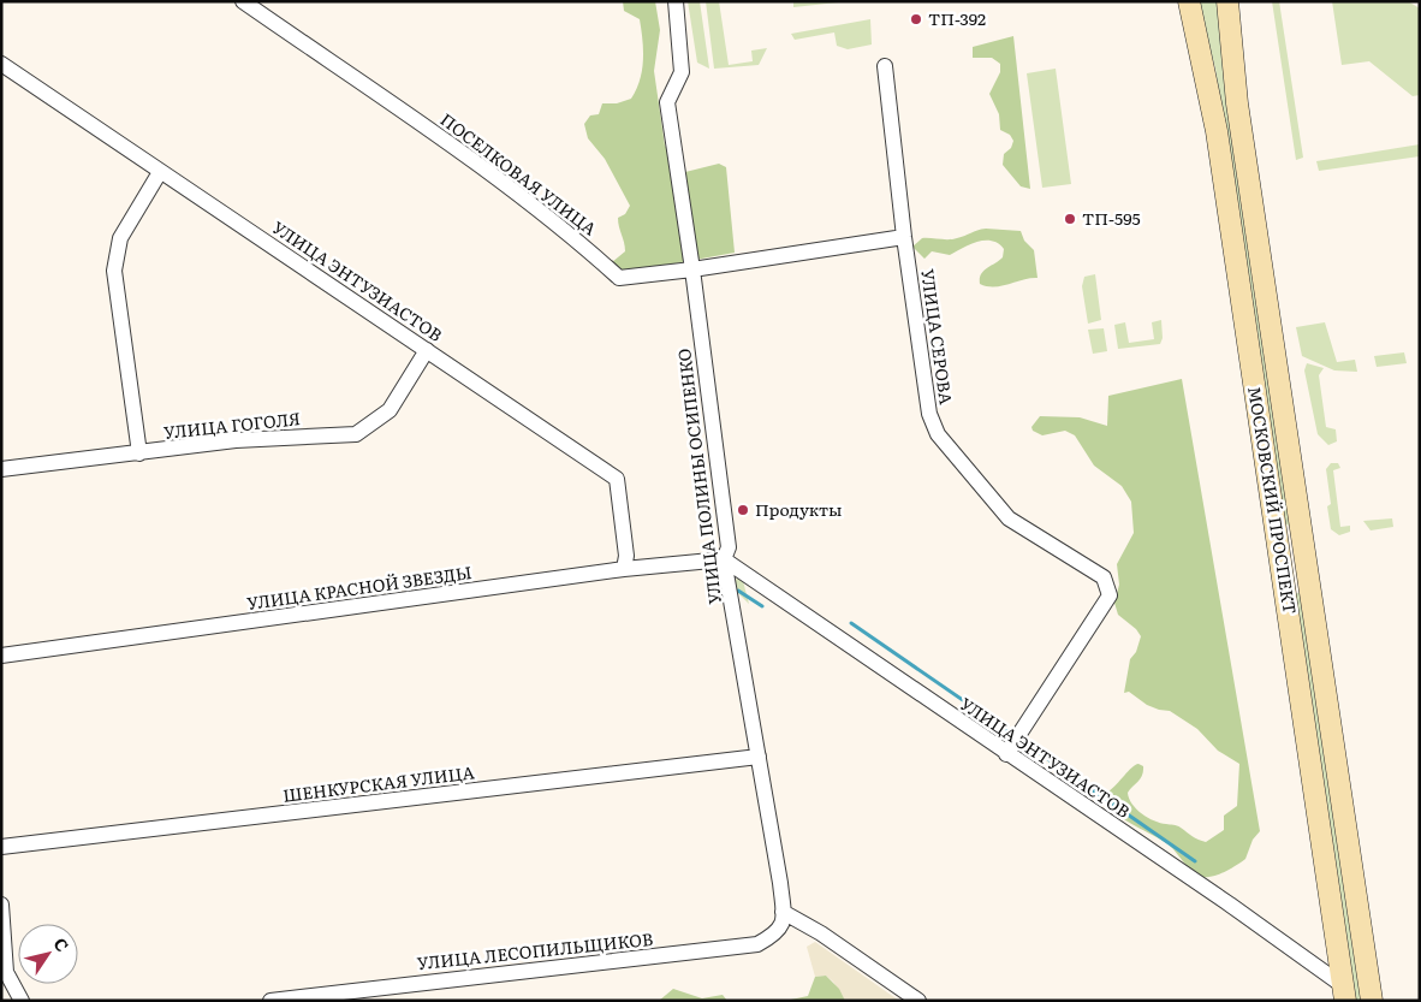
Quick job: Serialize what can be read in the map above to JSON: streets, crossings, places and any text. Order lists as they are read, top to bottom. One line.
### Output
{"streets":{"main road":["МОСКОВСКИЙ ПРОСПЕКТ"],"street":["ПОСЕЛКОВАЯ УЛИЦА","УЛИЦА ЭНТУЗИАСТОВ","УЛИЦА СЕРОВА","УЛИЦА ГОГОЛЯ","УЛИЦА ПОЛИНЫ ОСИПЕНКО","УЛИЦА КРАСНОЙ ЗВЕЗДЫ","ШЕНКУРСКАЯ УЛИЦА","УЛИЦА ЛЕСОПИЛЬЩИКОВ"]},"crossings":[["ПОСЕЛКОВАЯ УЛИЦА","УЛИЦА СЕРОВА"],["ПОСЕЛКОВАЯ УЛИЦА","УЛИЦА ПОЛИНЫ ОСИПЕНКО"],["УЛИЦА ЭНТУЗИАСТОВ","УЛИЦА СЕРОВА"],["УЛИЦА ЭНТУЗИАСТОВ","УЛИЦА ГОГОЛЯ"],["УЛИЦА ЭНТУЗИАСТОВ","УЛИЦА ПОЛИНЫ ОСИПЕНКО"],["УЛИЦА ЭНТУЗИАСТОВ","МОСКОВСКИЙ ПРОСПЕКТ"],["УЛИЦА ЭНТУЗИАСТОВ","УЛИЦА КРАСНОЙ ЗВЕЗДЫ"],["УЛИЦА ПОЛИНЫ ОСИПЕНКО","УЛИЦА КРАСНОЙ ЗВЕЗДЫ"],["УЛИЦА ПОЛИНЫ ОСИПЕНКО","ШЕНКУРСКАЯ УЛИЦА"],["УЛИЦА ПОЛИНЫ ОСИПЕНКО","УЛИЦА ЛЕСОПИЛЬЩИКОВ"]],"places":["ТП-392","ТП-595","Продукты"],"north":"top right"}
